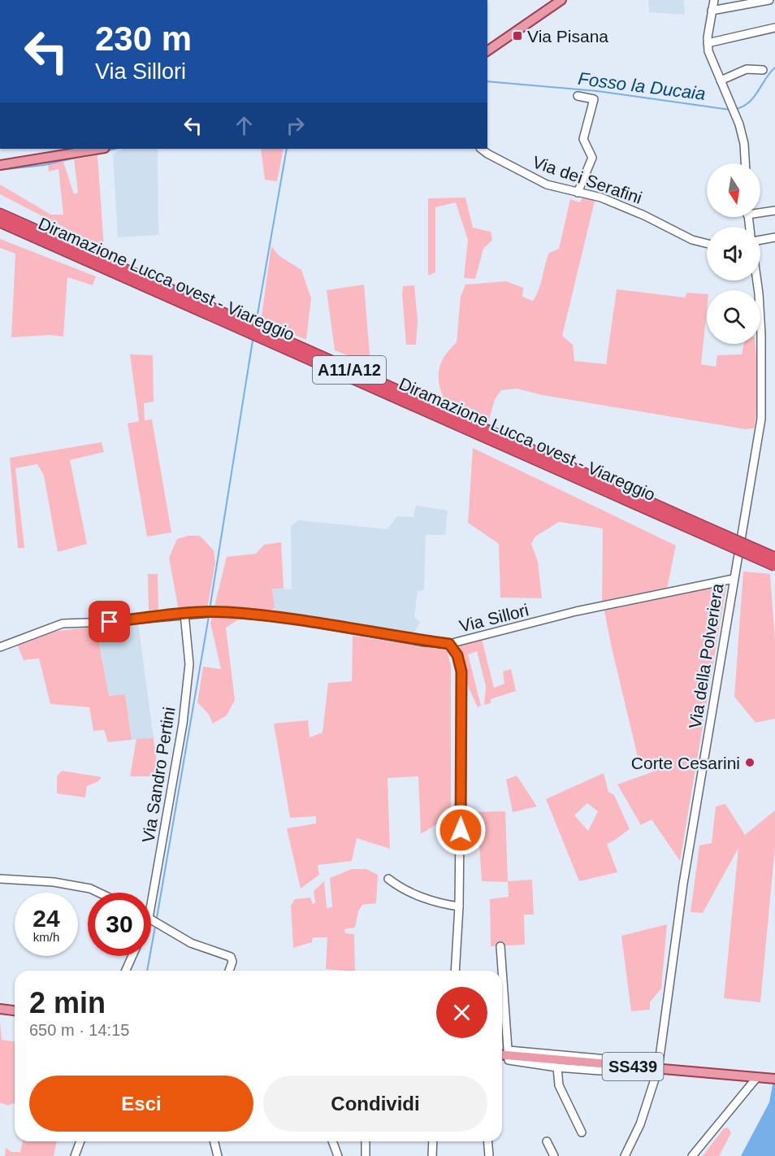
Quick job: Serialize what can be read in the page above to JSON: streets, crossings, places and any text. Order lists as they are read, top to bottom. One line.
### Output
{"streets":{"highway":["Diramazione Lucca ovest - Viareggio","A11/A12"],"main road":["SS439"],"street":["Via dei Serafini","Via Sillori","Via della Polveriera","Via Sandro Pertini"]},"crossings":[["Via Sillori","Via della Polveriera"],["Via Sillori","Via Sandro Pertini"],["Via della Polveriera","SS439"]],"water":["Fosso la Ducaia"],"places":{"transit":["Via Pisana"],"other":["Corte Cesarini"]},"north":"bottom","page":{"turn":["230 m","Via Sillori"],"speed":"24 km/h","limit":"30","heading":["2 min","650 m · 14:15"],"buttons":["Esci","Condividi"]}}
